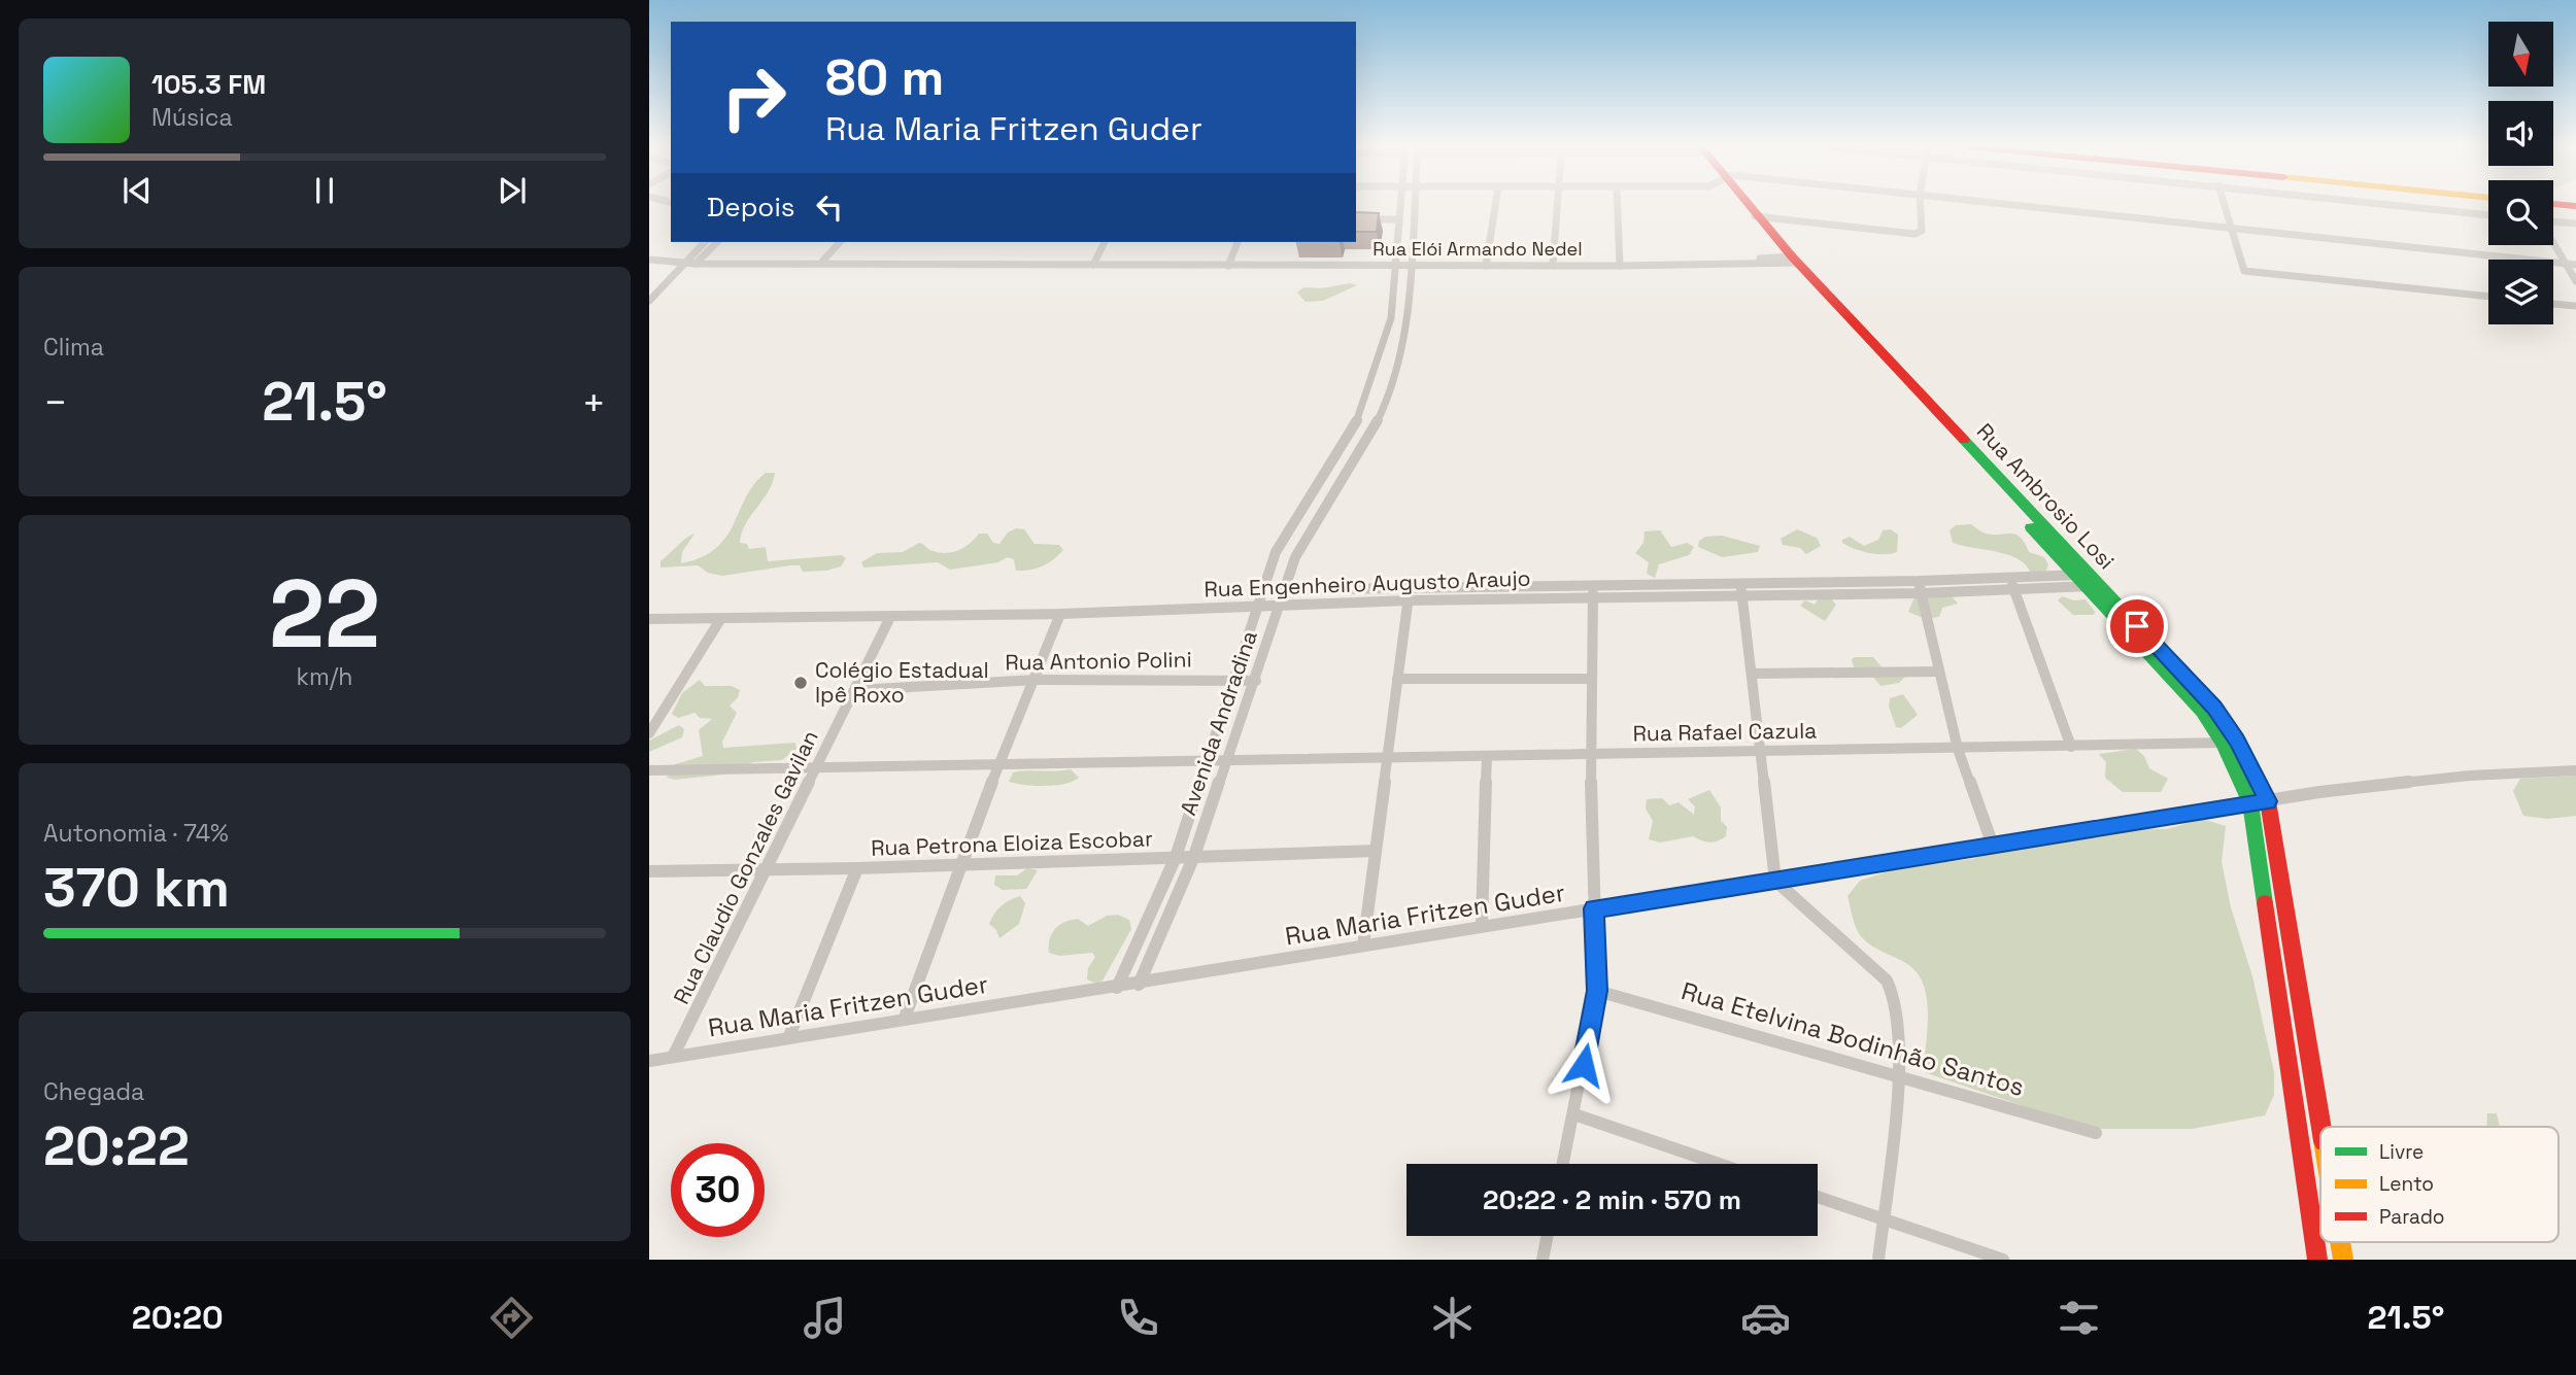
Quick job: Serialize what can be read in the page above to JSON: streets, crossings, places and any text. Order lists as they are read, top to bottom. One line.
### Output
{"streets":{"street":["Rua Elói Armando Nedel","Rua Ambrosio Losi","Rua Engenheiro Augusto Araujo","Rua Antonio Polini","Avenida Andradina","Rua Rafael Cazula","Rua Petrona Eloiza Escobar","Rua Claudio Gonzales Gavilan","Rua Maria Fritzen Guder","Rua Etelvina Bodinhão Santos"]},"crossings":[["Rua Elói Armando Nedel","Rua Ambrosio Losi"],["Rua Elói Armando Nedel","Avenida Andradina"],["Rua Ambrosio Losi","Rua Engenheiro Augusto Araujo"],["Rua Ambrosio Losi","Rua Rafael Cazula"],["Rua Ambrosio Losi","Rua Maria Fritzen Guder"],["Rua Engenheiro Augusto Araujo","Avenida Andradina"],["Rua Engenheiro Augusto Araujo","Rua Claudio Gonzales Gavilan"],["Rua Antonio Polini","Avenida Andradina"],["Rua Antonio Polini","Rua Claudio Gonzales Gavilan"],["Avenida Andradina","Rua Rafael Cazula"],["Avenida Andradina","Rua Petrona Eloiza Escobar"],["Avenida Andradina","Rua Maria Fritzen Guder"],["Rua Rafael Cazula","Rua Claudio Gonzales Gavilan"],["Rua Petrona Eloiza Escobar","Rua Claudio Gonzales Gavilan"],["Rua Claudio Gonzales Gavilan","Rua Maria Fritzen Guder"]],"places":["Colégio Estadual Ipê Roxo"],"legend":["Livre","Lento","Parado"],"north":"bottom","page":{"turn":["80 m","Rua Maria Fritzen Guder"],"song":["105.3 FM","Música"],"then":"Depois","tile":["Clima",["22","km/h"],["Autonomia · 74%","370 km"],["Chegada","20:22"]],"heat":["−","21.5°","+"],"limit":"30","trip":"20:22 · 2 min · 570 m","tabs":["20:20","21.5°"]}}
